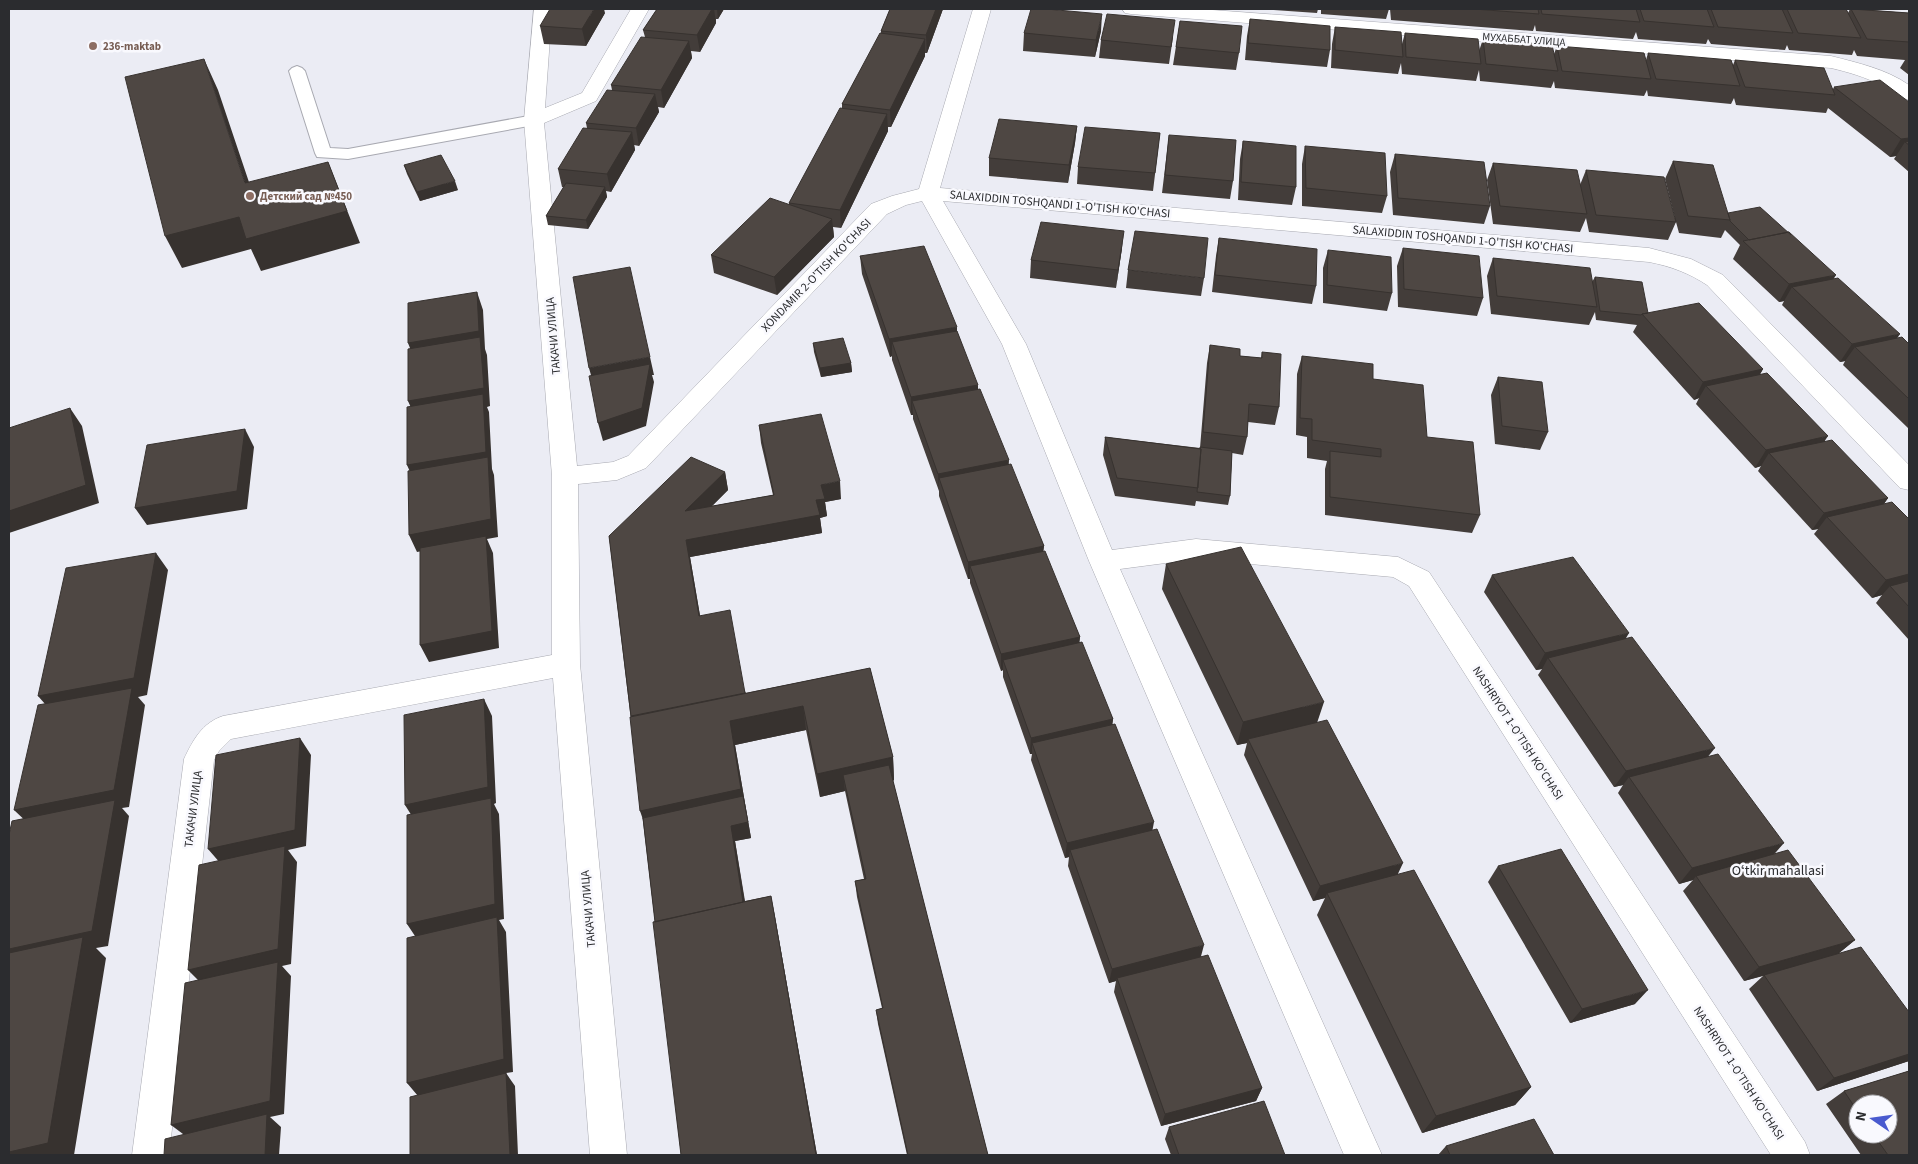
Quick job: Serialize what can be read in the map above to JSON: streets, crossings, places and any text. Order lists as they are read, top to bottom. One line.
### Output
{"streets":{"street":["МУХАББАТ УЛИЦА","SALAXIDDIN TOSHQANDI 1-O'TISH KO'CHASI","XONDAMIR 2-O'TISH KO'CHASI","ТАКАЧИ УЛИЦА","NASHRIYOT 1-O'TISH KO'CHASI"]},"crossings":[["SALAXIDDIN TOSHQANDI 1-O'TISH KO'CHASI","XONDAMIR 2-O'TISH KO'CHASI"],["XONDAMIR 2-O'TISH KO'CHASI","ТАКАЧИ УЛИЦА"]],"districts":["Oʻtkir mahallasi"],"places":["236-maktab","Детский сад №450"],"north":"left"}
